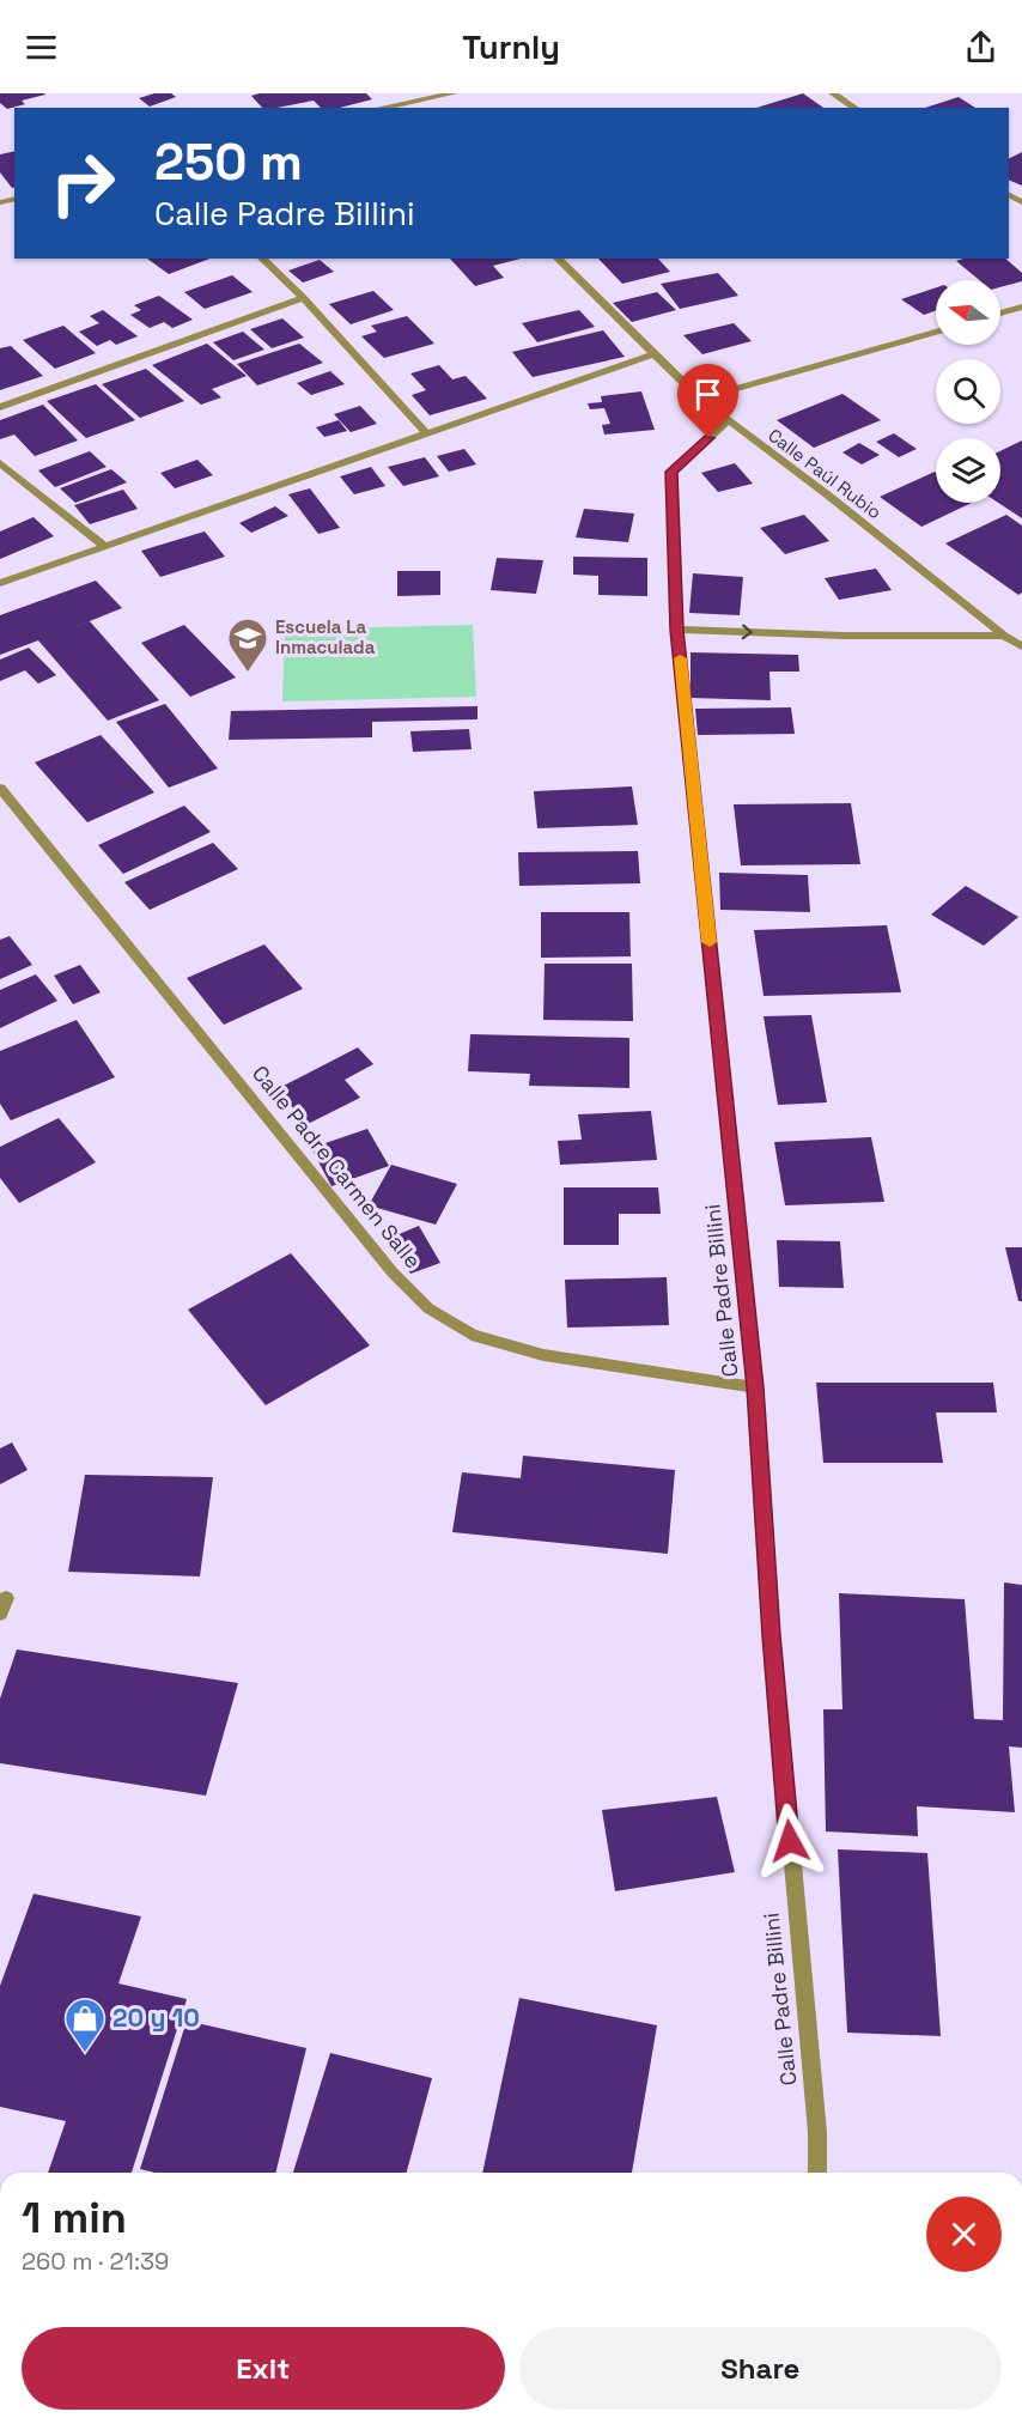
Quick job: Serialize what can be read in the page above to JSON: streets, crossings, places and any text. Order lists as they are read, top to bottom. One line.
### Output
{"streets":{"street":["Calle Paúl Rubio","Calle Padre Carmen Salle","Calle Padre Billini"]},"crossings":[["Calle Paúl Rubio","Calle Padre Billini"],["Calle Padre Carmen Salle","Calle Padre Billini"]],"places":{"school or university":["Escuela La Inmaculada"],"shop":["20 y 10"]},"north":"left","page":{"header":"Turnly","turn":["250 m","Calle Padre Billini"],"heading":["1 min","260 m · 21:39"],"buttons":["Exit","Share"]}}
